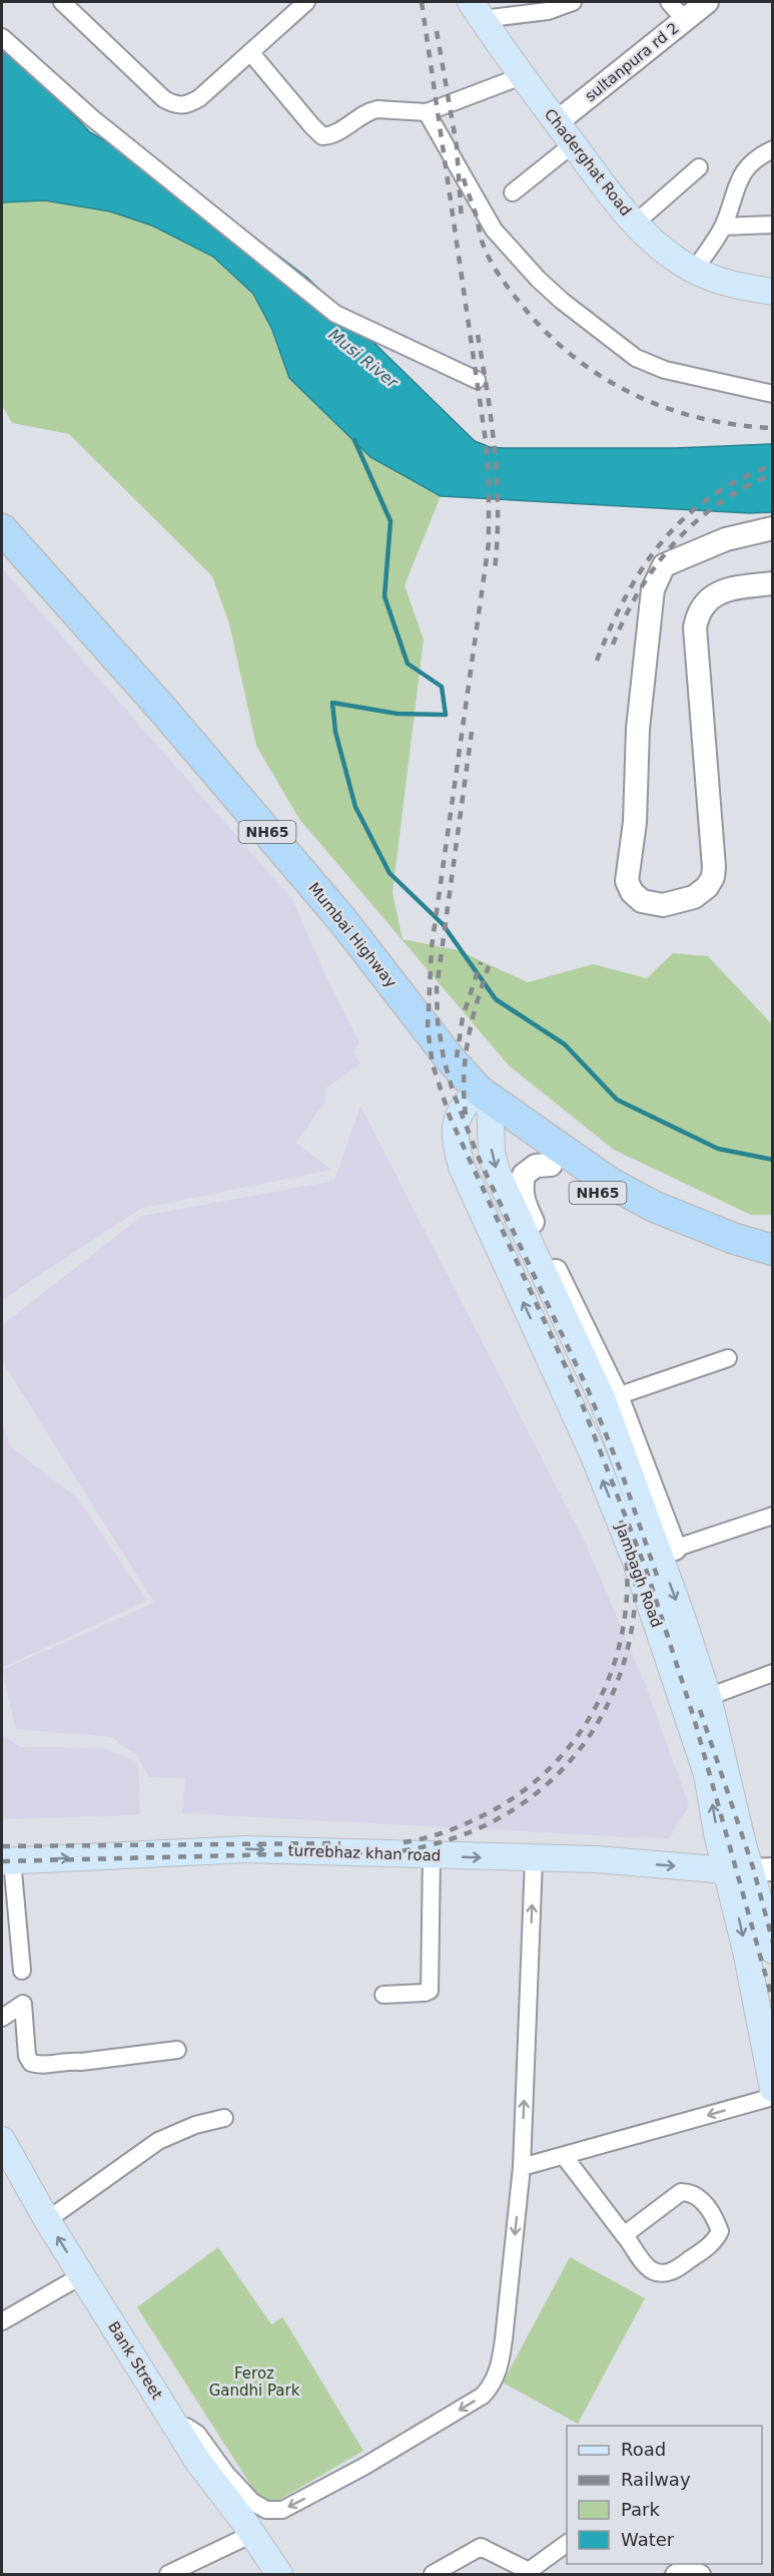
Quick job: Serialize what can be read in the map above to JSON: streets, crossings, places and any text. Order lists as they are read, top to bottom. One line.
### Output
{"streets":{"highway":["NH65","Mumbai Highway"],"main road":["Chaderghat Road","Jambagh Road","turrebhaz khan road","Bank Street"],"street":["sultanpura rd 2"]},"crossings":[["sultanpura rd 2","Chaderghat Road"],["Mumbai Highway","Jambagh Road"],["Jambagh Road","turrebhaz khan road"]],"one_way":["turrebhaz khan road"],"water":["Musi River"],"parks":["Feroz Gandhi Park"],"legend":["Road","Railway","Park","Water"]}
